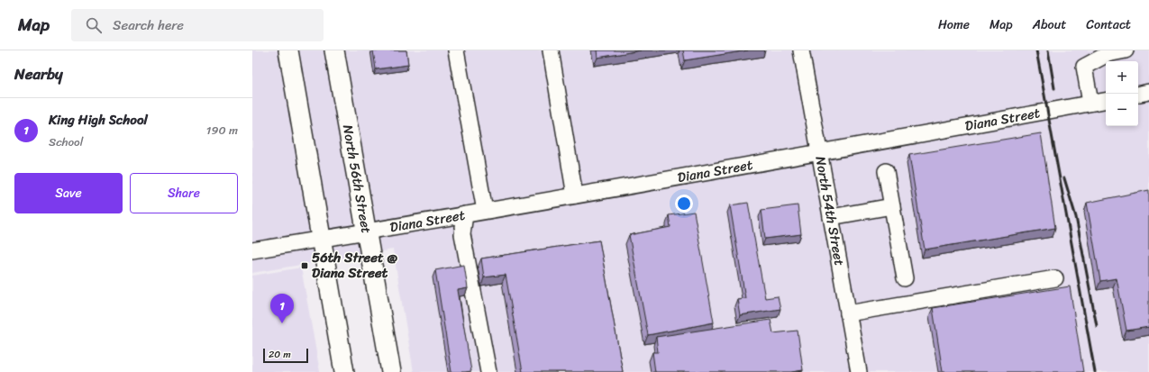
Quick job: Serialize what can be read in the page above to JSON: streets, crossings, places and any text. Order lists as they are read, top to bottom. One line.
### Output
{"streets":{"main road":["North 56th Street"],"street":["Diana Street","North 54th Street"]},"crossings":[["Diana Street","North 56th Street"],["Diana Street","North 54th Street"]],"places":{"transit":["56th Street @ Diana Street"]},"scale_bar":"20 m","page":{"header":"Map","search":"Search here","nav":["Home","Map","About","Contact"],"heading":"Nearby","map_buttons":["+","−"],"list":[{"mark":"1","name":"King High School","note":"School","value":"190 m"}],"buttons":["Save","Share"],"pins":"1","scale":"20 m"}}
